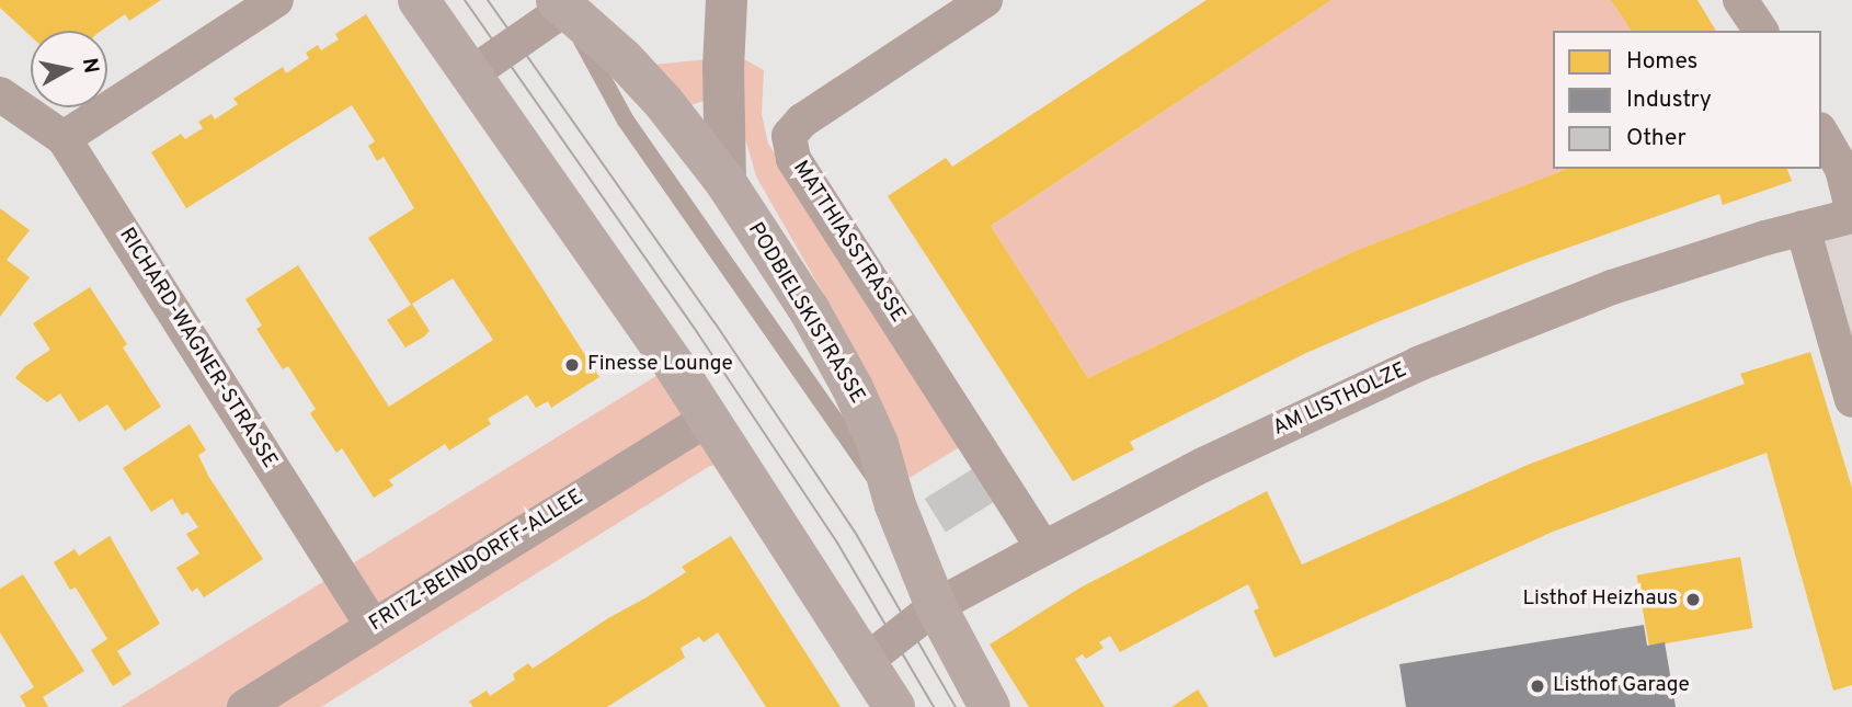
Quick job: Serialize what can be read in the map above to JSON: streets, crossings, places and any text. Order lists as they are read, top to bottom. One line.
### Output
{"streets":{"main road":["PODBIELSKISTRASSE"],"street":["MATTHIASSTRASSE","RICHARD-WAGNER-STRASSE","AM LISTHOLZE","FRITZ-BEINDORFF-ALLEE"]},"crossings":[["MATTHIASSTRASSE","AM LISTHOLZE"],["PODBIELSKISTRASSE","AM LISTHOLZE"],["RICHARD-WAGNER-STRASSE","FRITZ-BEINDORFF-ALLEE"]],"places":["Finesse Lounge","Listhof Heizhaus","Listhof Garage"],"legend":["Homes","Industry","Other"],"north":"right"}
